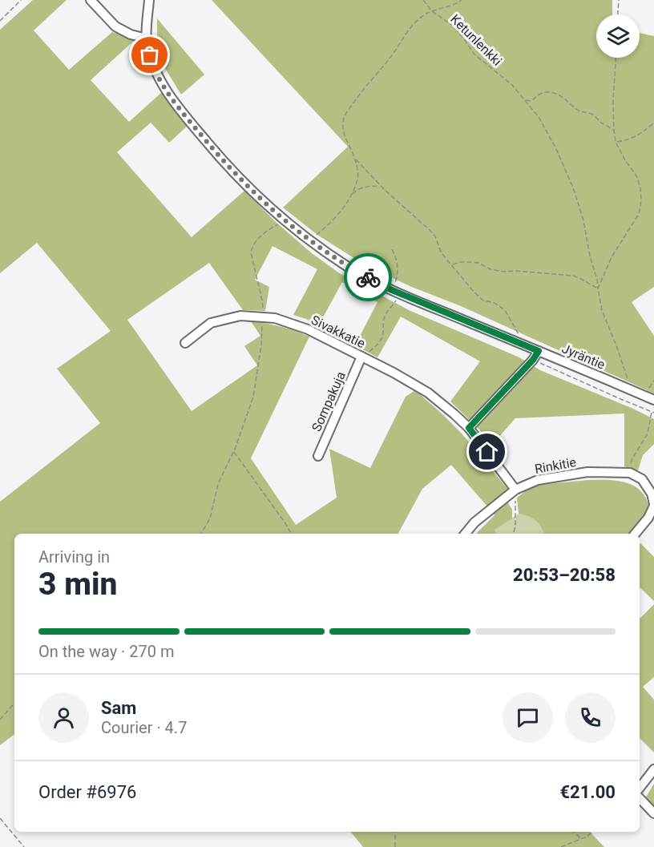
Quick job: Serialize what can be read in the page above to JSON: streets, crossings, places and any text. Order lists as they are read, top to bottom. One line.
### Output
{"streets":{"street":["Sivakkatie","Jyräntie","Sompakuja","Rinkitie"],"path":["Ketunlenkki"]},"crossings":[["Ketunlenkki","Jyräntie"],["Sivakkatie","Sompakuja"],["Sivakkatie","Rinkitie"]],"page":{"heading":["3 min","Arriving in","20:53–20:58"],"panel":["Sam","Courier · 4.7","Order #6976","€21.00"],"bar":"On the way · 270 m"}}
